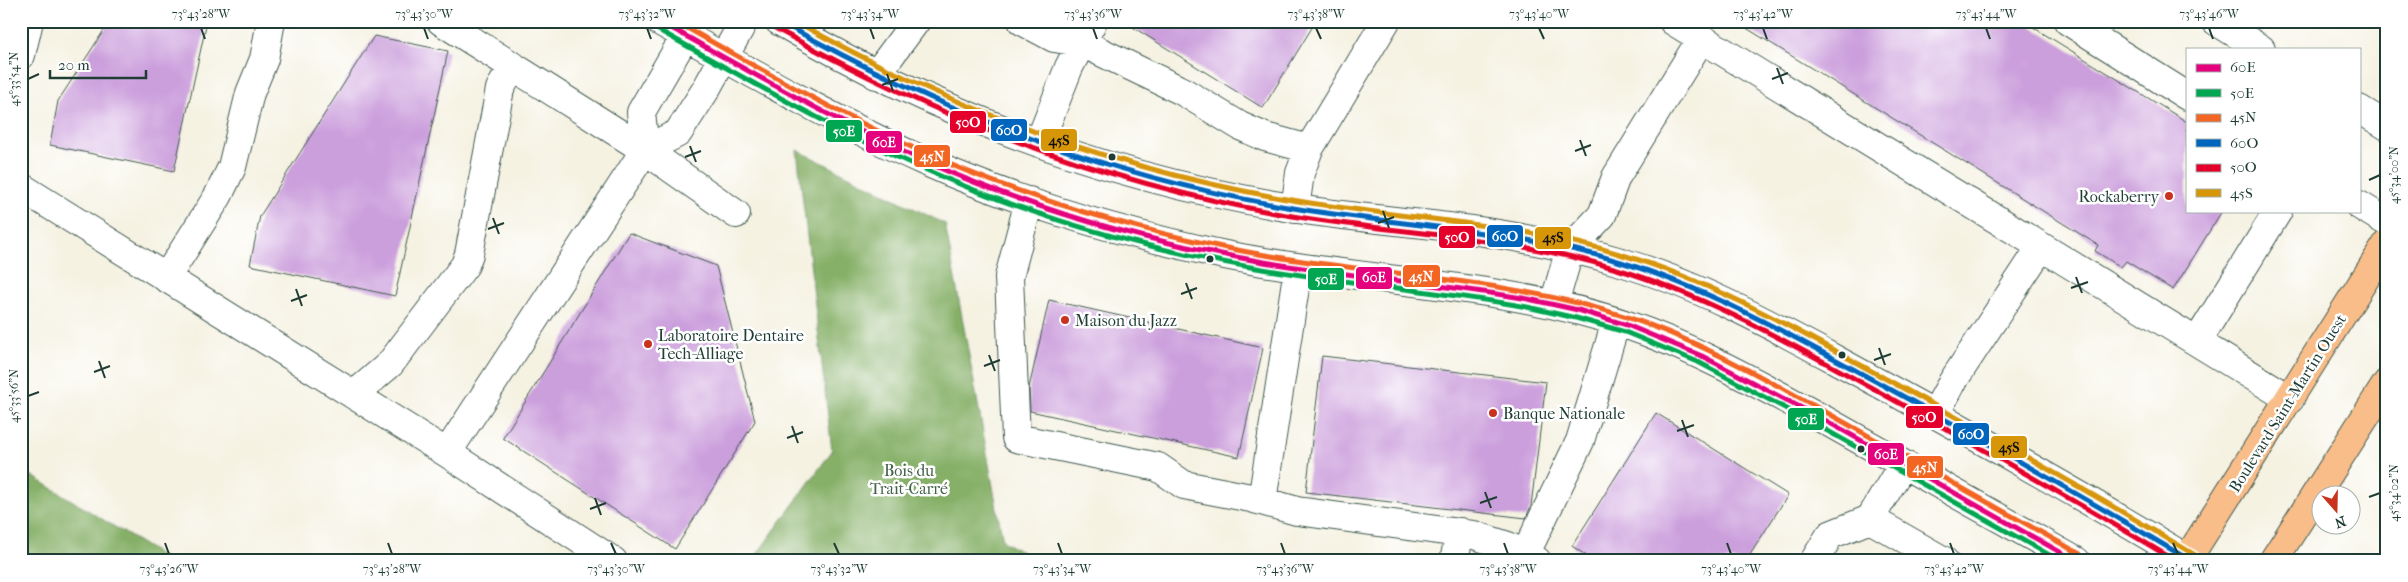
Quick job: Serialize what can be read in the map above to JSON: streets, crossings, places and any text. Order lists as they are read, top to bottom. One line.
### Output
{"streets":{"main road":["Boulevard Saint-Martin Ouest"]},"parks":["Bois du Trait-Carré"],"places":["Rockaberry","Maison du Jazz","Laboratoire Dentaire Tech-Alliage","Banque Nationale"],"lines":["transit line 60E","transit line 45N","transit line 60O","transit line 45S","transit line 50E","transit line 50O"],"legend":["60E","50E","45N","60O","50O","45S"],"scale_bar":"20 m","north":"bottom","coordinates":["73°43'28\"W","73°43'30\"W","73°43'32\"W","73°43'34\"W","73°43'36\"W","73°43'38\"W","73°43'40\"W","73°43'42\"W","73°43'44\"W","73°43'46\"W","45°33'54\"N","45°34'00\"N","45°33'56\"N","45°34'02\"N","73°43'26\"W"]}
